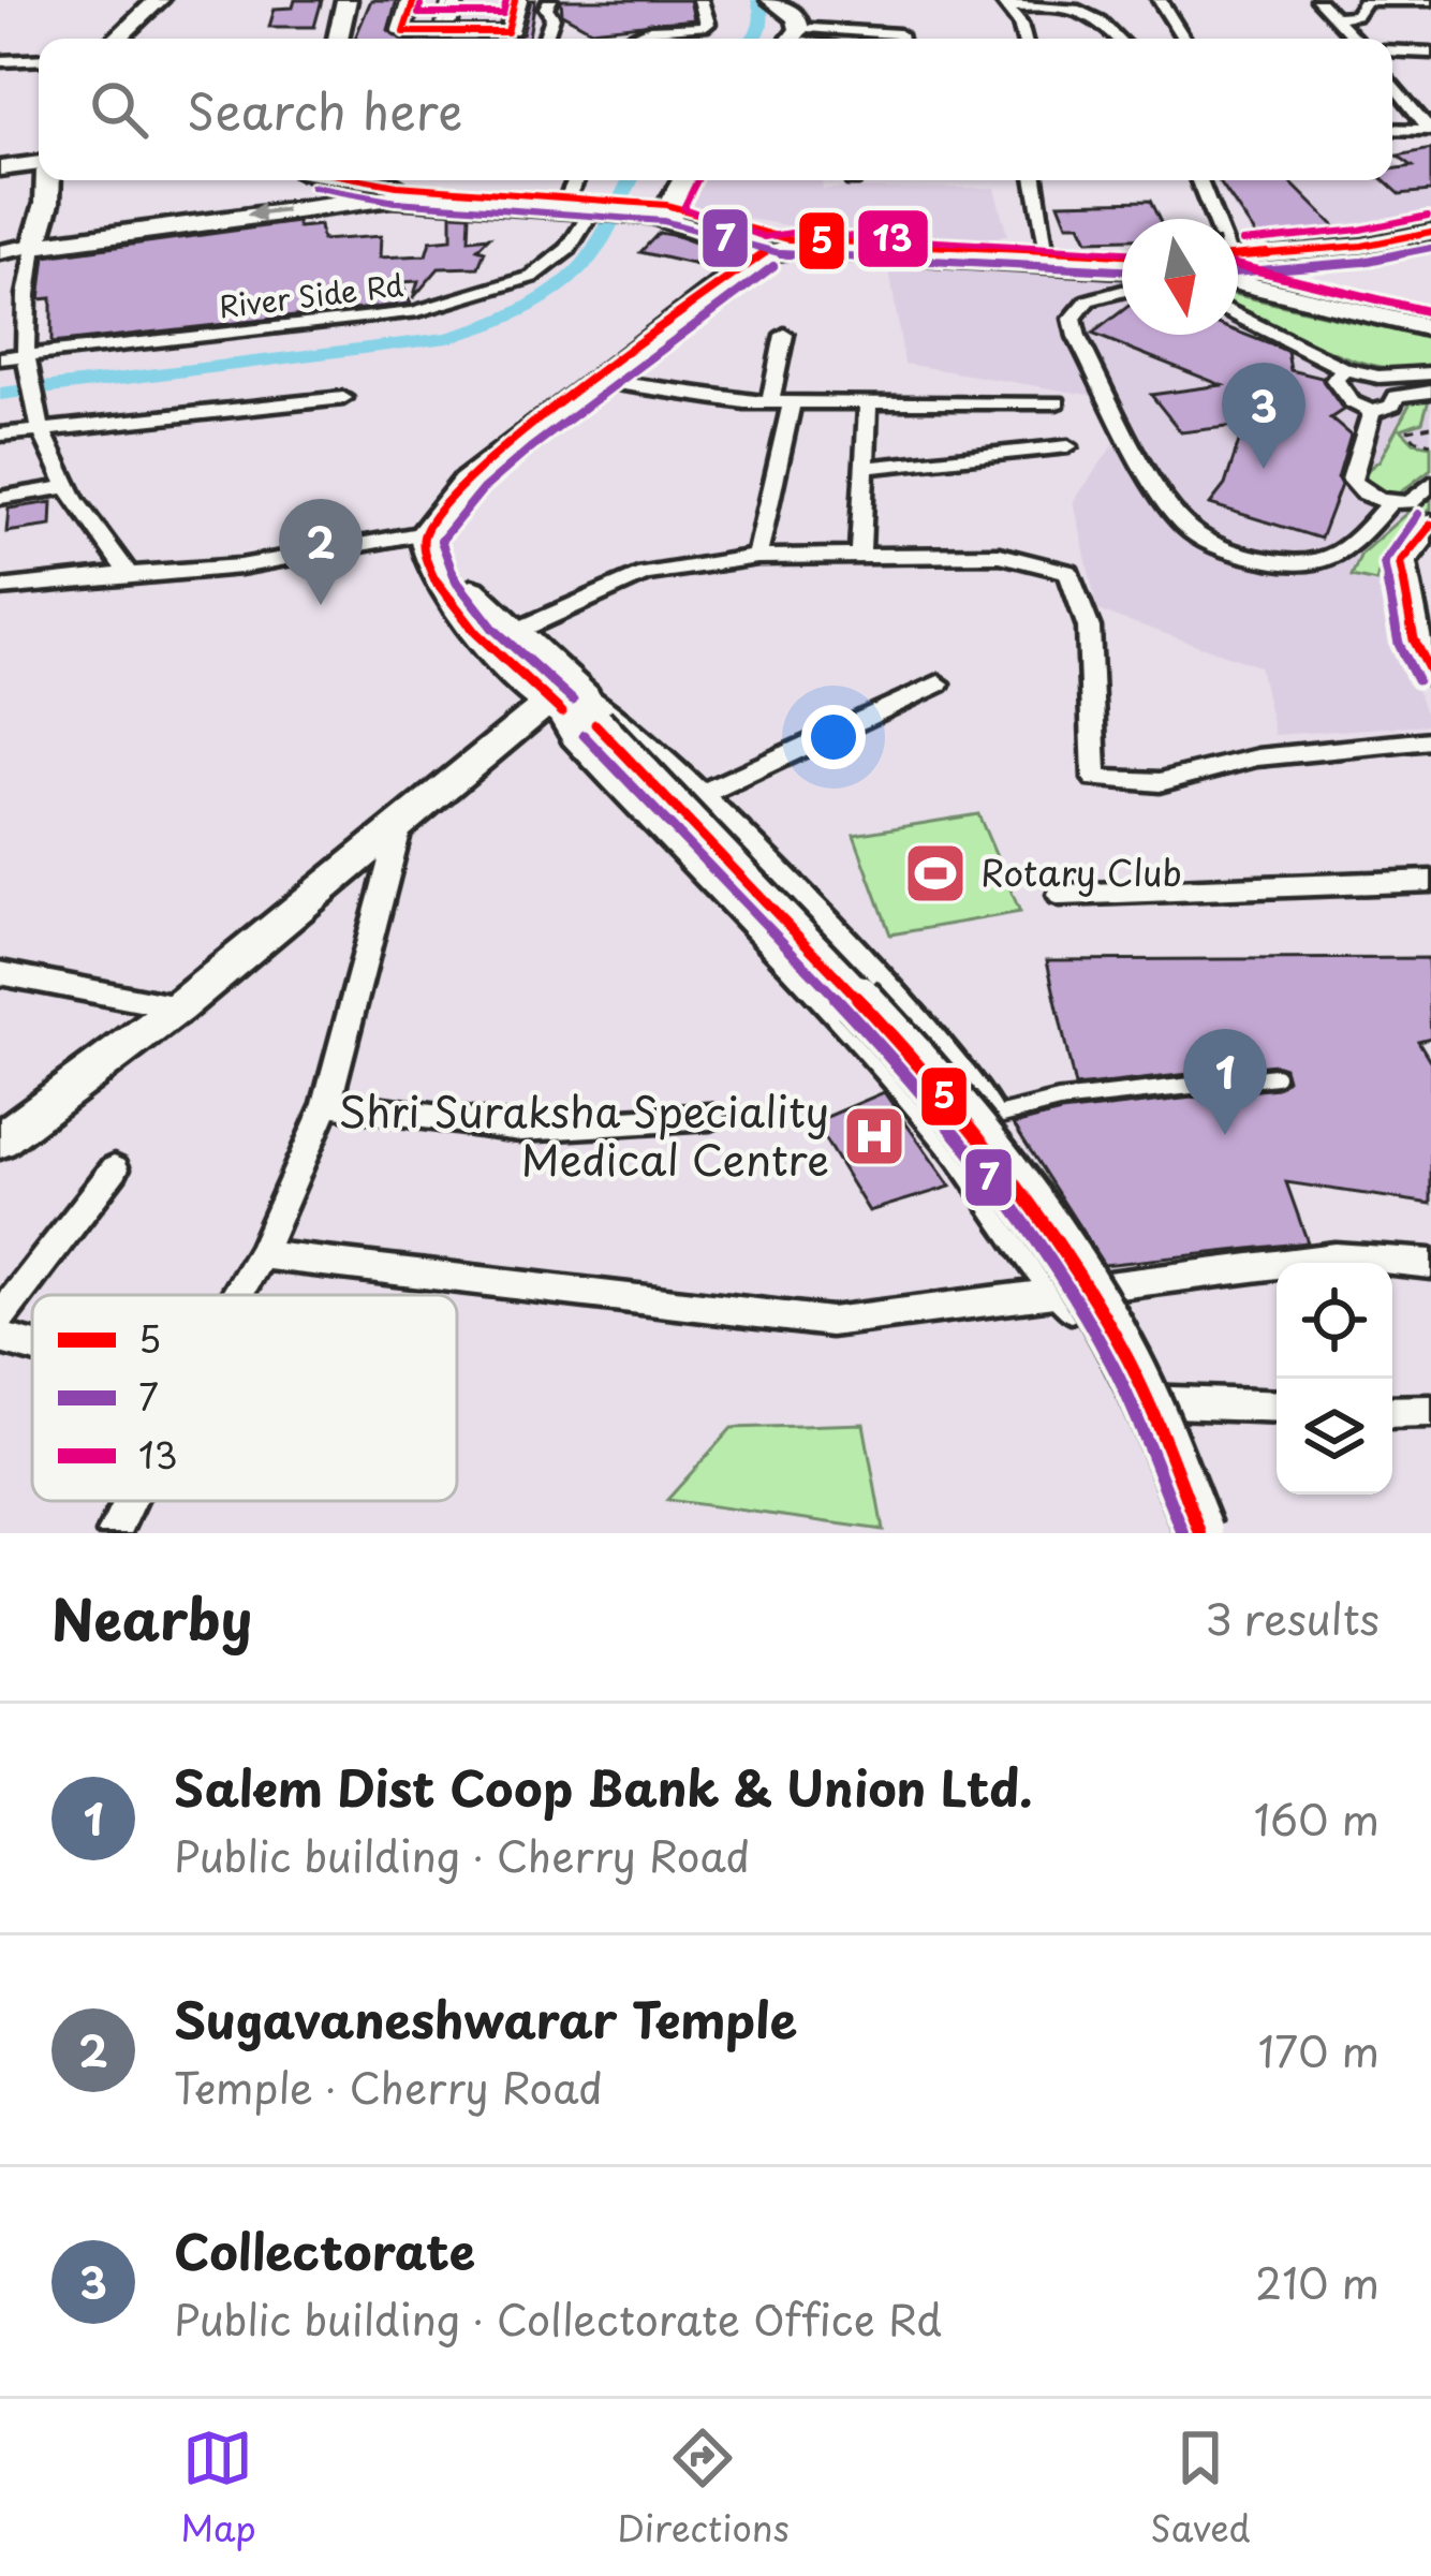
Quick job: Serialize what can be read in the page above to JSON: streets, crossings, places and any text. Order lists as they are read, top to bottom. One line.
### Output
{"streets":{"street":["River Side Rd"]},"places":{"sports":["Rotary Club"],"hospital":["Shri Suraksha Speciality Medical Centre"]},"lines":["transit line 5","transit line 13","transit line 7"],"legend":["5","7","13"],"north":"bottom","page":{"search":"Search here","pins":["3","2","1"],"heading":["Nearby","3 results"],"list":[{"mark":"1","name":"Salem Dist Coop Bank & Union Ltd.","note":"Public building · Cherry Road","value":"160 m"},{"mark":"2","name":"Sugavaneshwarar Temple","note":"Temple · Cherry Road","value":"170 m"},{"mark":"3","name":"Collectorate","note":"Public building · Collectorate Office Rd","value":"210 m"}],"nav":["Map","Directions","Saved"]}}
